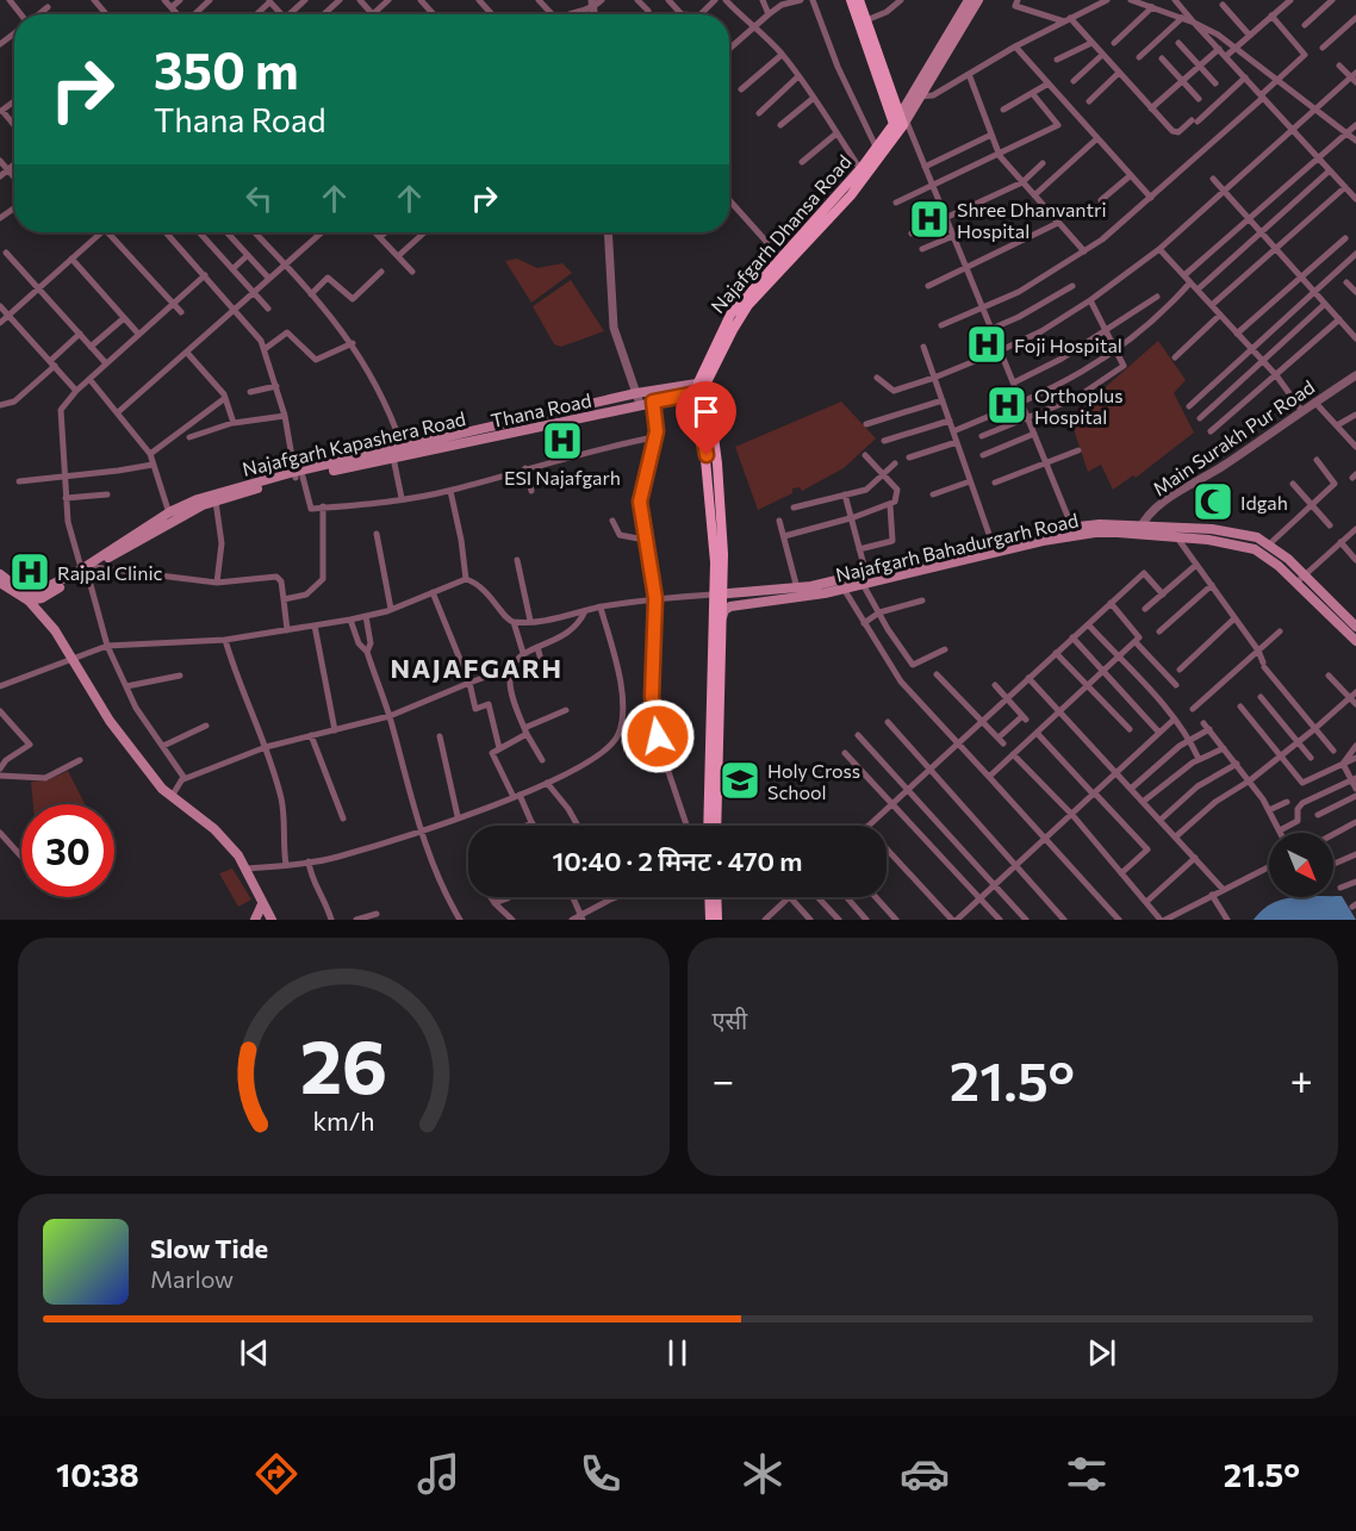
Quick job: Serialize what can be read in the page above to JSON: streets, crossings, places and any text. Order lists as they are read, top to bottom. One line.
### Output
{"streets":{"main road":["Najafgarh Dhansa Road","Thana Road","Najafgarh Kapashera Road","Najafgarh Bahadurgarh Road"],"street":["Main Surakh Pur Road"]},"crossings":[["Najafgarh Dhansa Road","Thana Road"],["Najafgarh Dhansa Road","Najafgarh Kapashera Road"],["Thana Road","Najafgarh Kapashera Road"],["Main Surakh Pur Road","Najafgarh Bahadurgarh Road"]],"districts":["NAJAFGARH"],"places":{"hospital":["Shree Dhanvantri Hospital","Foji Hospital","Orthoplus Hospital","ESI Najafgarh","Rajpal Clinic"],"mosque":["Idgah"],"school or university":["Holy Cross School"]},"north":"bottom right","page":{"turn":["350 m","Thana Road"],"limit":"30","trip":"10:40 · 2 मिनट · 470 m","tile":"एसी","heat":["−","21.5°","+"],"song":["Slow Tide","Marlow"],"tabs":["10:38","21.5°"],"gauge":["26","km/h"]}}
